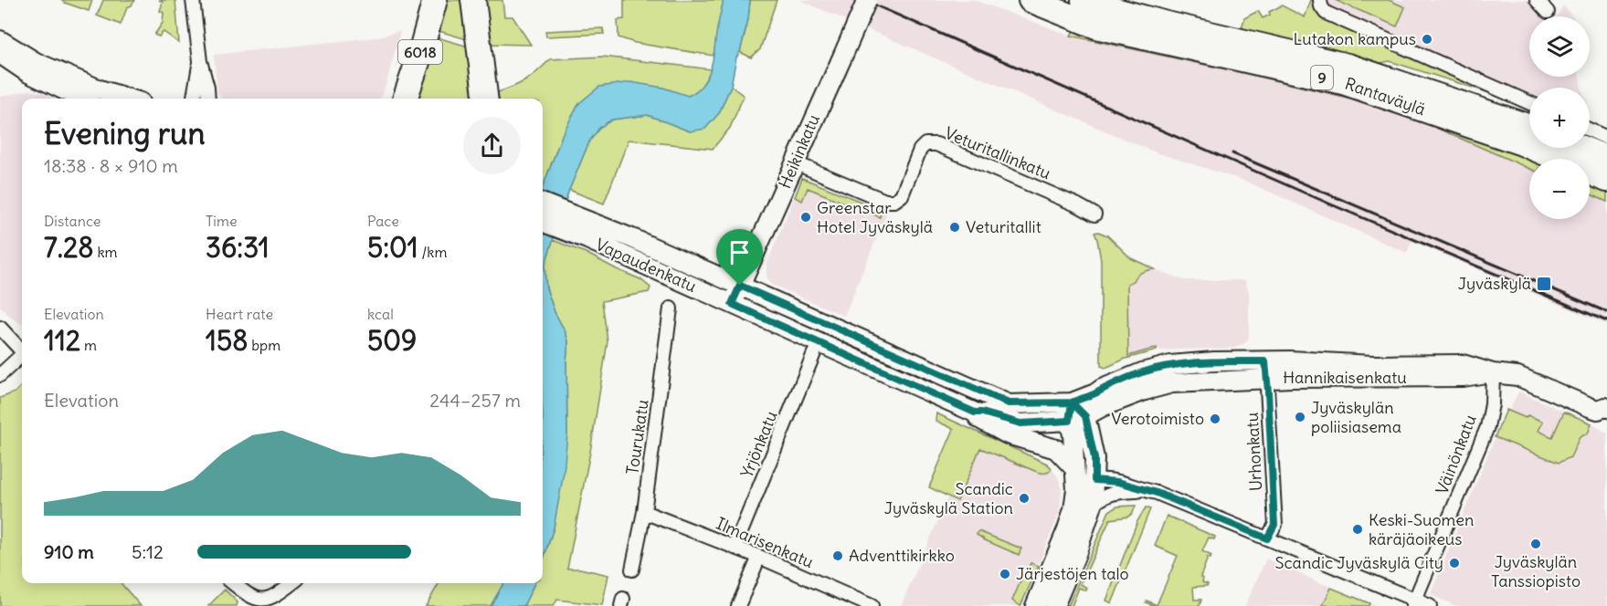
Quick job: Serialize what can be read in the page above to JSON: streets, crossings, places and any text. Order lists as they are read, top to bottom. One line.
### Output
{"streets":{"highway":["6018","9","Rantaväylä"],"main road":["Heikinkatu","Vapaudenkatu","Hannikaisenkatu"],"street":["Veturitallinkatu","Tourukatu","Yrjönkatu","Urhonkatu","Väinönkatu","Ilmarisenkatu"]},"crossings":[["Heikinkatu","Veturitallinkatu"],["Heikinkatu","Vapaudenkatu"],["Vapaudenkatu","Hannikaisenkatu"],["Hannikaisenkatu","Urhonkatu"],["Hannikaisenkatu","Väinönkatu"],["Tourukatu","Ilmarisenkatu"],["Yrjönkatu","Ilmarisenkatu"]],"places":{"other":["Lutakon kampus","Greenstar Hotel Jyväskylä","Veturitallit","Jyväskylän poliisiasema","Verotoimisto","Scandic Jyväskylä Station","Keski-Suomen käräjäoikeus","Jyväskylän Tanssiopisto","Adventtikirkko","Scandic Jyväskylä City","Järjestöjen talo"],"transit":["Jyväskylä"]},"page":{"map_buttons":["+","−"],"heading":["Evening run","18:38 · 8 × 910 m"],"stats":[["Distance","7.28 km"],["Time","36:31"],["Pace","5:01 /km"],["Elevation","112 m"],["Heart rate","158 bpm"],["kcal","509"]],"chart":["Elevation","244–257 m"],"list":[{"name":"910 m","note":"5:12"}]}}
